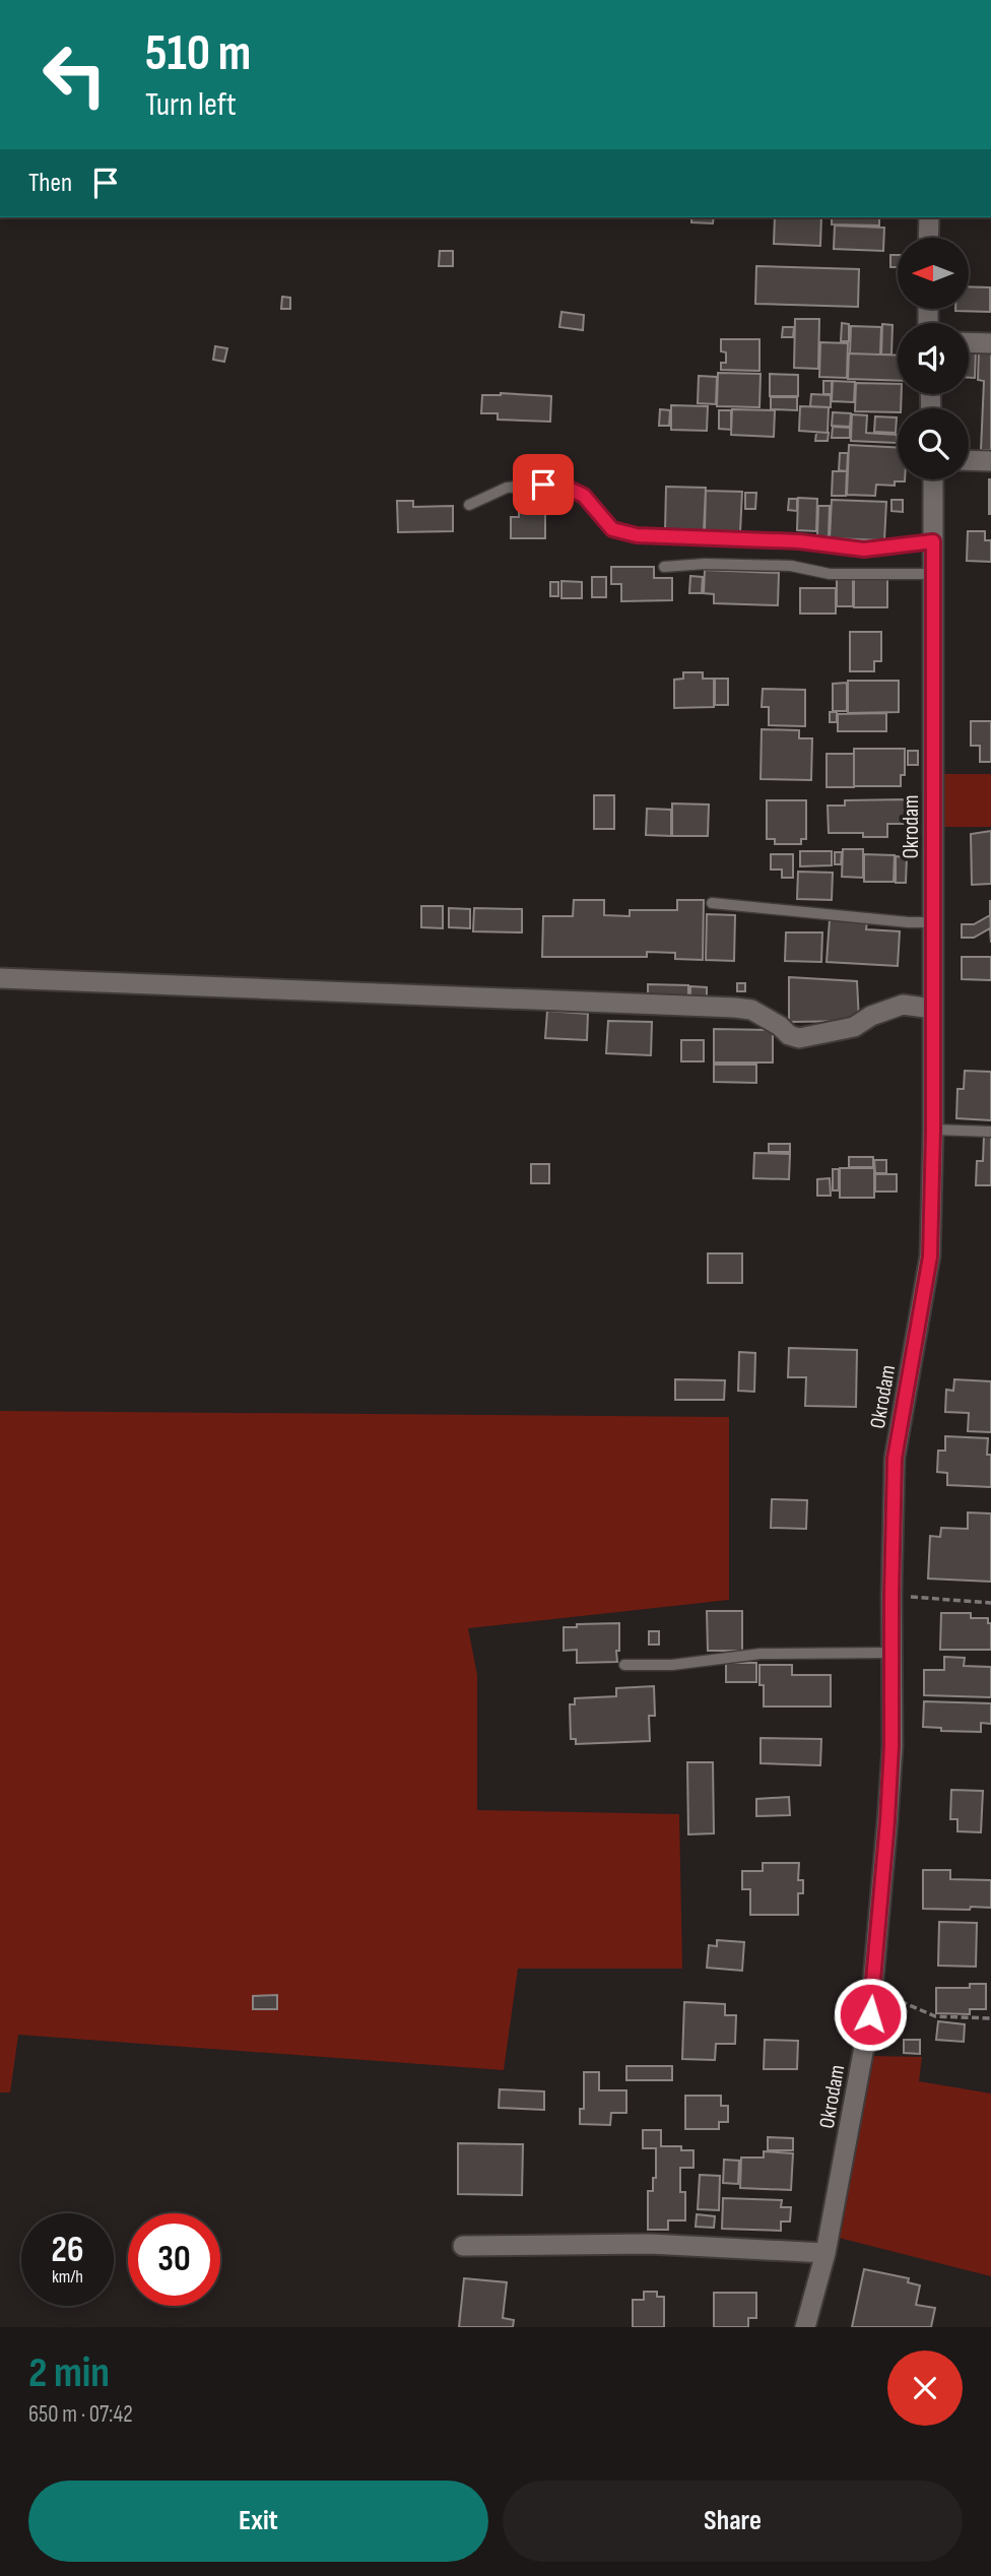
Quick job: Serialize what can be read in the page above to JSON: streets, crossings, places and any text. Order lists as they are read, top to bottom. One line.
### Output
{"streets":{"street":["Okrodam"]},"north":"left","page":{"turn":["510 m","Turn left"],"then":"Then","speed":"26 km/h","limit":"30","heading":["2 min","650 m · 07:42"],"buttons":["Exit","Share"]}}
